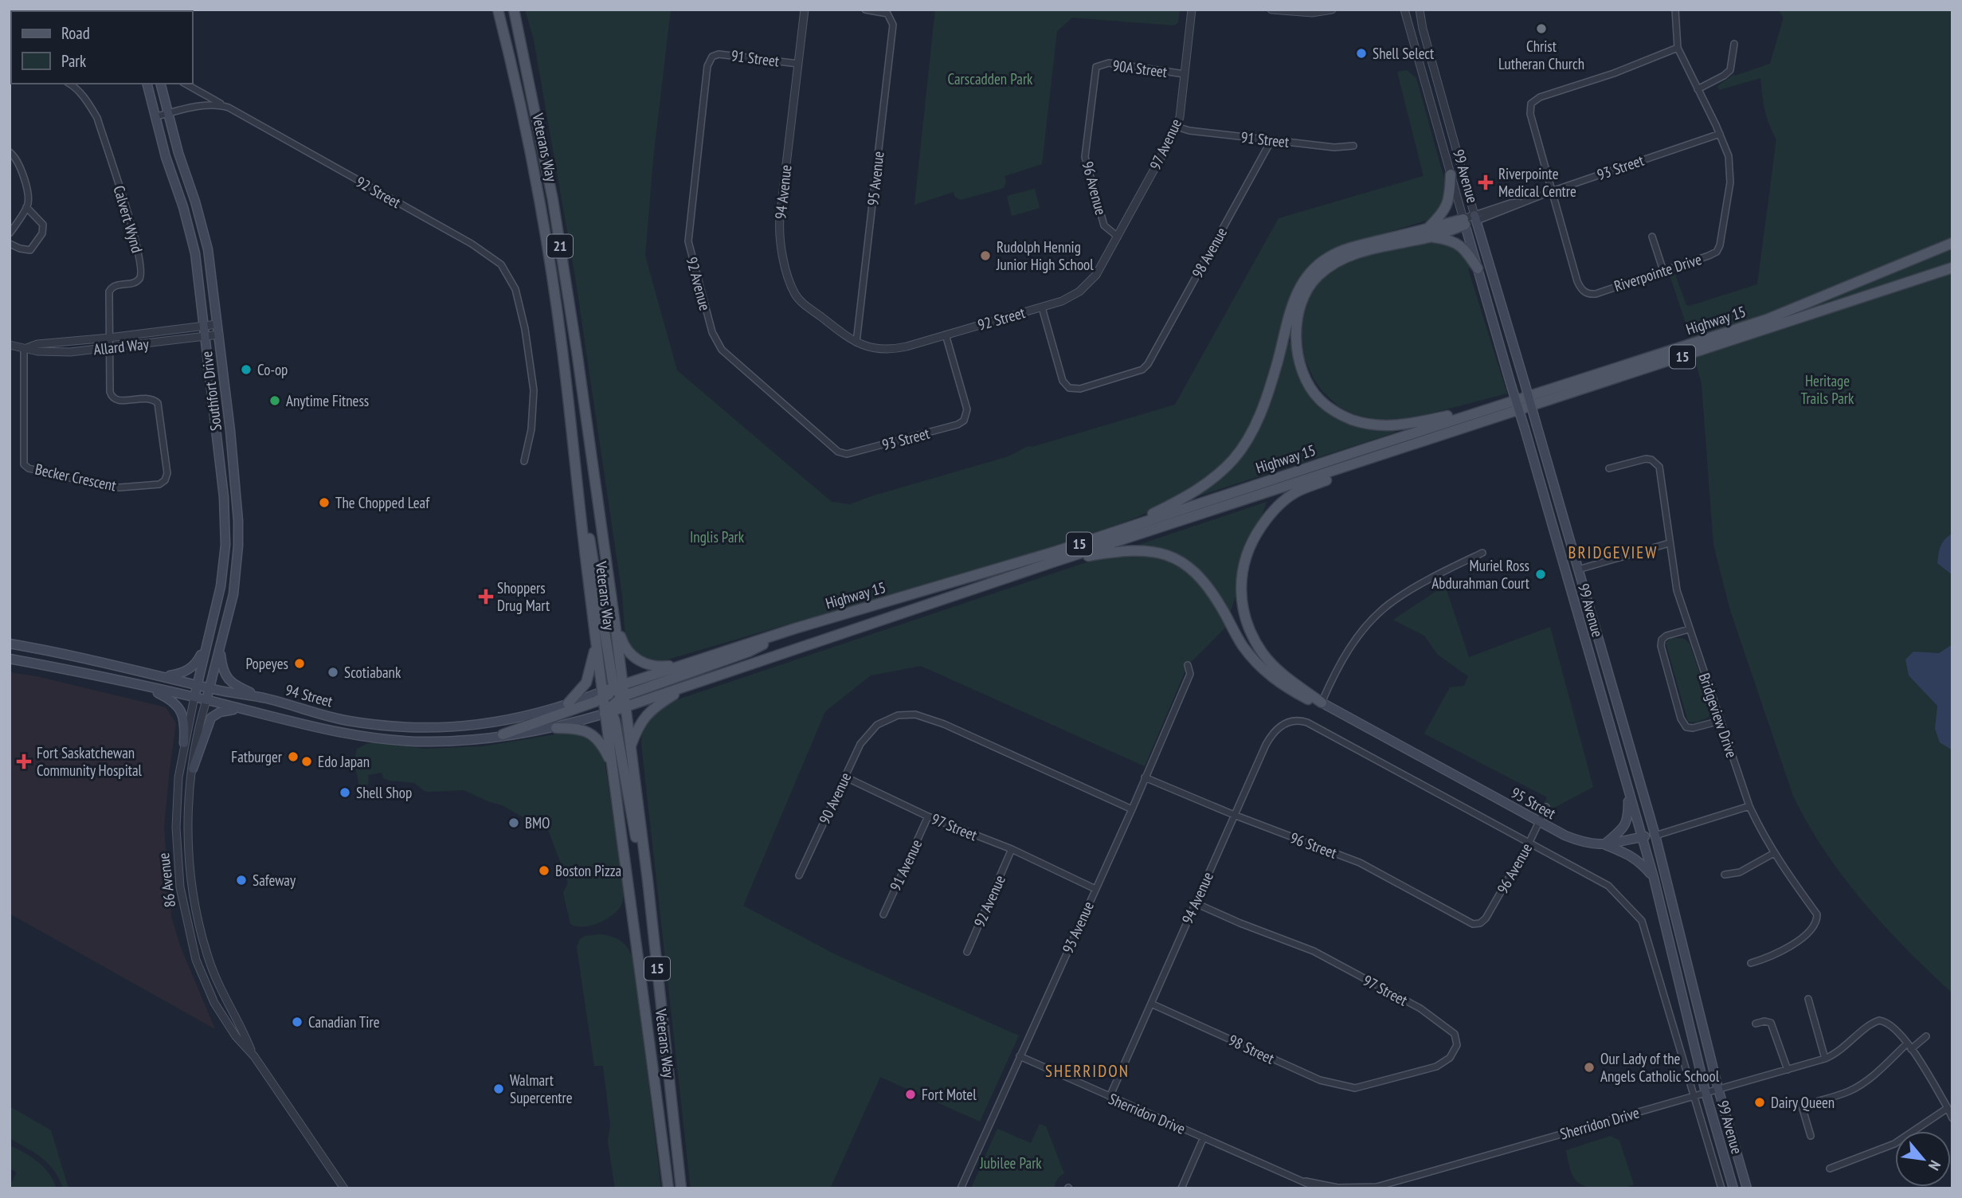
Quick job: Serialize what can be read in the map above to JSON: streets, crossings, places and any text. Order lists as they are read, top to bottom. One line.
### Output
{"streets":{"main road":["Veterans Way","99 Avenue","21","Highway 15","15","Southfort Drive","94 Street","95 Street","86 Avenue"],"street":["91 Street","90A Street","97 Avenue","93 Street","95 Avenue","96 Avenue","92 Street","94 Avenue","Calvert Wynd","98 Avenue","Riverpointe Drive","92 Avenue","Allard Way","Becker Crescent","Bridgeview Drive","90 Avenue","97 Street","96 Street","91 Avenue","93 Avenue","98 Street","Sherridon Drive"]},"crossings":[["91 Street","97 Avenue"],["91 Street","94 Avenue"],["91 Street","98 Avenue"],["91 Street","92 Avenue"],["90A Street","97 Avenue"],["90A Street","96 Avenue"],["97 Avenue","96 Avenue"],["97 Avenue","92 Street"],["Veterans Way","Highway 15"],["Veterans Way","15"],["Veterans Way","94 Street"],["93 Street","99 Avenue"],["93 Street","92 Street"],["93 Street","Riverpointe Drive"],["93 Street","92 Avenue"],["99 Avenue","96 Avenue"],["99 Avenue","94 Avenue"],["99 Avenue","95 Street"],["99 Avenue","Sherridon Drive"],["95 Avenue","92 Street"],["95 Avenue","94 Avenue"],["96 Avenue","92 Street"],["96 Avenue","94 Avenue"],["96 Avenue","95 Street"],["96 Avenue","96 Street"],["92 Street","94 Avenue"],["92 Street","98 Avenue"],["92 Street","Southfort Drive"],["94 Avenue","97 Street"],["94 Avenue","96 Street"],["94 Avenue","98 Street"],["94 Avenue","Sherridon Drive"],["Calvert Wynd","Allard Way"],["Calvert Wynd","Becker Crescent"],["92 Avenue","97 Street"],["Highway 15","15"],["Allard Way","Southfort Drive"],["Allard Way","Becker Crescent"],["15","94 Street"],["Southfort Drive","94 Street"],["Southfort Drive","86 Avenue"],["94 Street","86 Avenue"],["Bridgeview Drive","95 Street"],["90 Avenue","97 Street"],["90 Avenue","93 Avenue"],["97 Street","91 Avenue"],["97 Street","93 Avenue"],["97 Street","98 Street"],["96 Street","93 Avenue"],["93 Avenue","Sherridon Drive"]],"districts":["BRIDGEVIEW","SHERRIDON"],"parks":["Carscadden Park","Heritage Trails Park","Inglis Park","Jubilee Park"],"places":{"other":["Christ Lutheran Church","Shell Select","Rudolph Hennig Junior High School","Co-op","Anytime Fitness","The Chopped Leaf","Muriel Ross Abdurahman Court","Popeyes","Scotiabank","Fatburger","Edo Japan","Shell Shop","BMO","Boston Pizza","Safeway","Canadian Tire","Our Lady of the Angels Catholic School","Walmart Supercentre","Fort Motel","Dairy Queen"],"health":["Riverpointe Medical Centre","Shoppers Drug Mart","Fort Saskatchewan Community Hospital"]},"legend":["Road","Park"],"north":"bottom right"}
